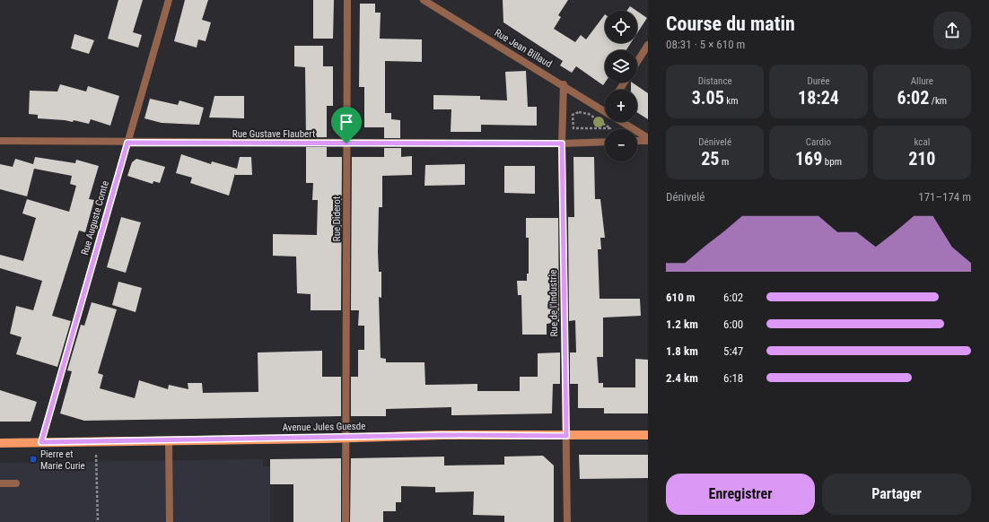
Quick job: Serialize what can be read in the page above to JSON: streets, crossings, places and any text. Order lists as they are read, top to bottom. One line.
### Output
{"streets":{"main road":["Avenue Jules Guesde"],"street":["Rue Jean Billaud","Rue Gustave Flaubert","Rue Auguste Comte","Rue Diderot","Rue de l'Industrie"]},"crossings":[["Rue Jean Billaud","Rue de l'Industrie"],["Rue Gustave Flaubert","Rue Auguste Comte"],["Rue Gustave Flaubert","Rue Diderot"],["Rue Gustave Flaubert","Rue de l'Industrie"],["Rue Auguste Comte","Avenue Jules Guesde"],["Rue Diderot","Avenue Jules Guesde"],["Rue de l'Industrie","Avenue Jules Guesde"]],"places":{"transit":["Pierre et Marie Curie"]},"page":{"heading":["Course du matin","08:31 · 5 × 610 m"],"map_buttons":["+","−"],"stats":[["Distance","3.05 km"],["Durée","18:24"],["Allure","6:02 /km"],["Dénivelé","25 m"],["Cardio","169 bpm"],["kcal","210"]],"chart":["Dénivelé","171–174 m"],"list":[{"name":"610 m","note":"6:02"},{"name":"1.2 km","note":"6:00"},{"name":"1.8 km","note":"5:47"},{"name":"2.4 km","note":"6:18"}],"buttons":["Enregistrer","Partager"]}}
